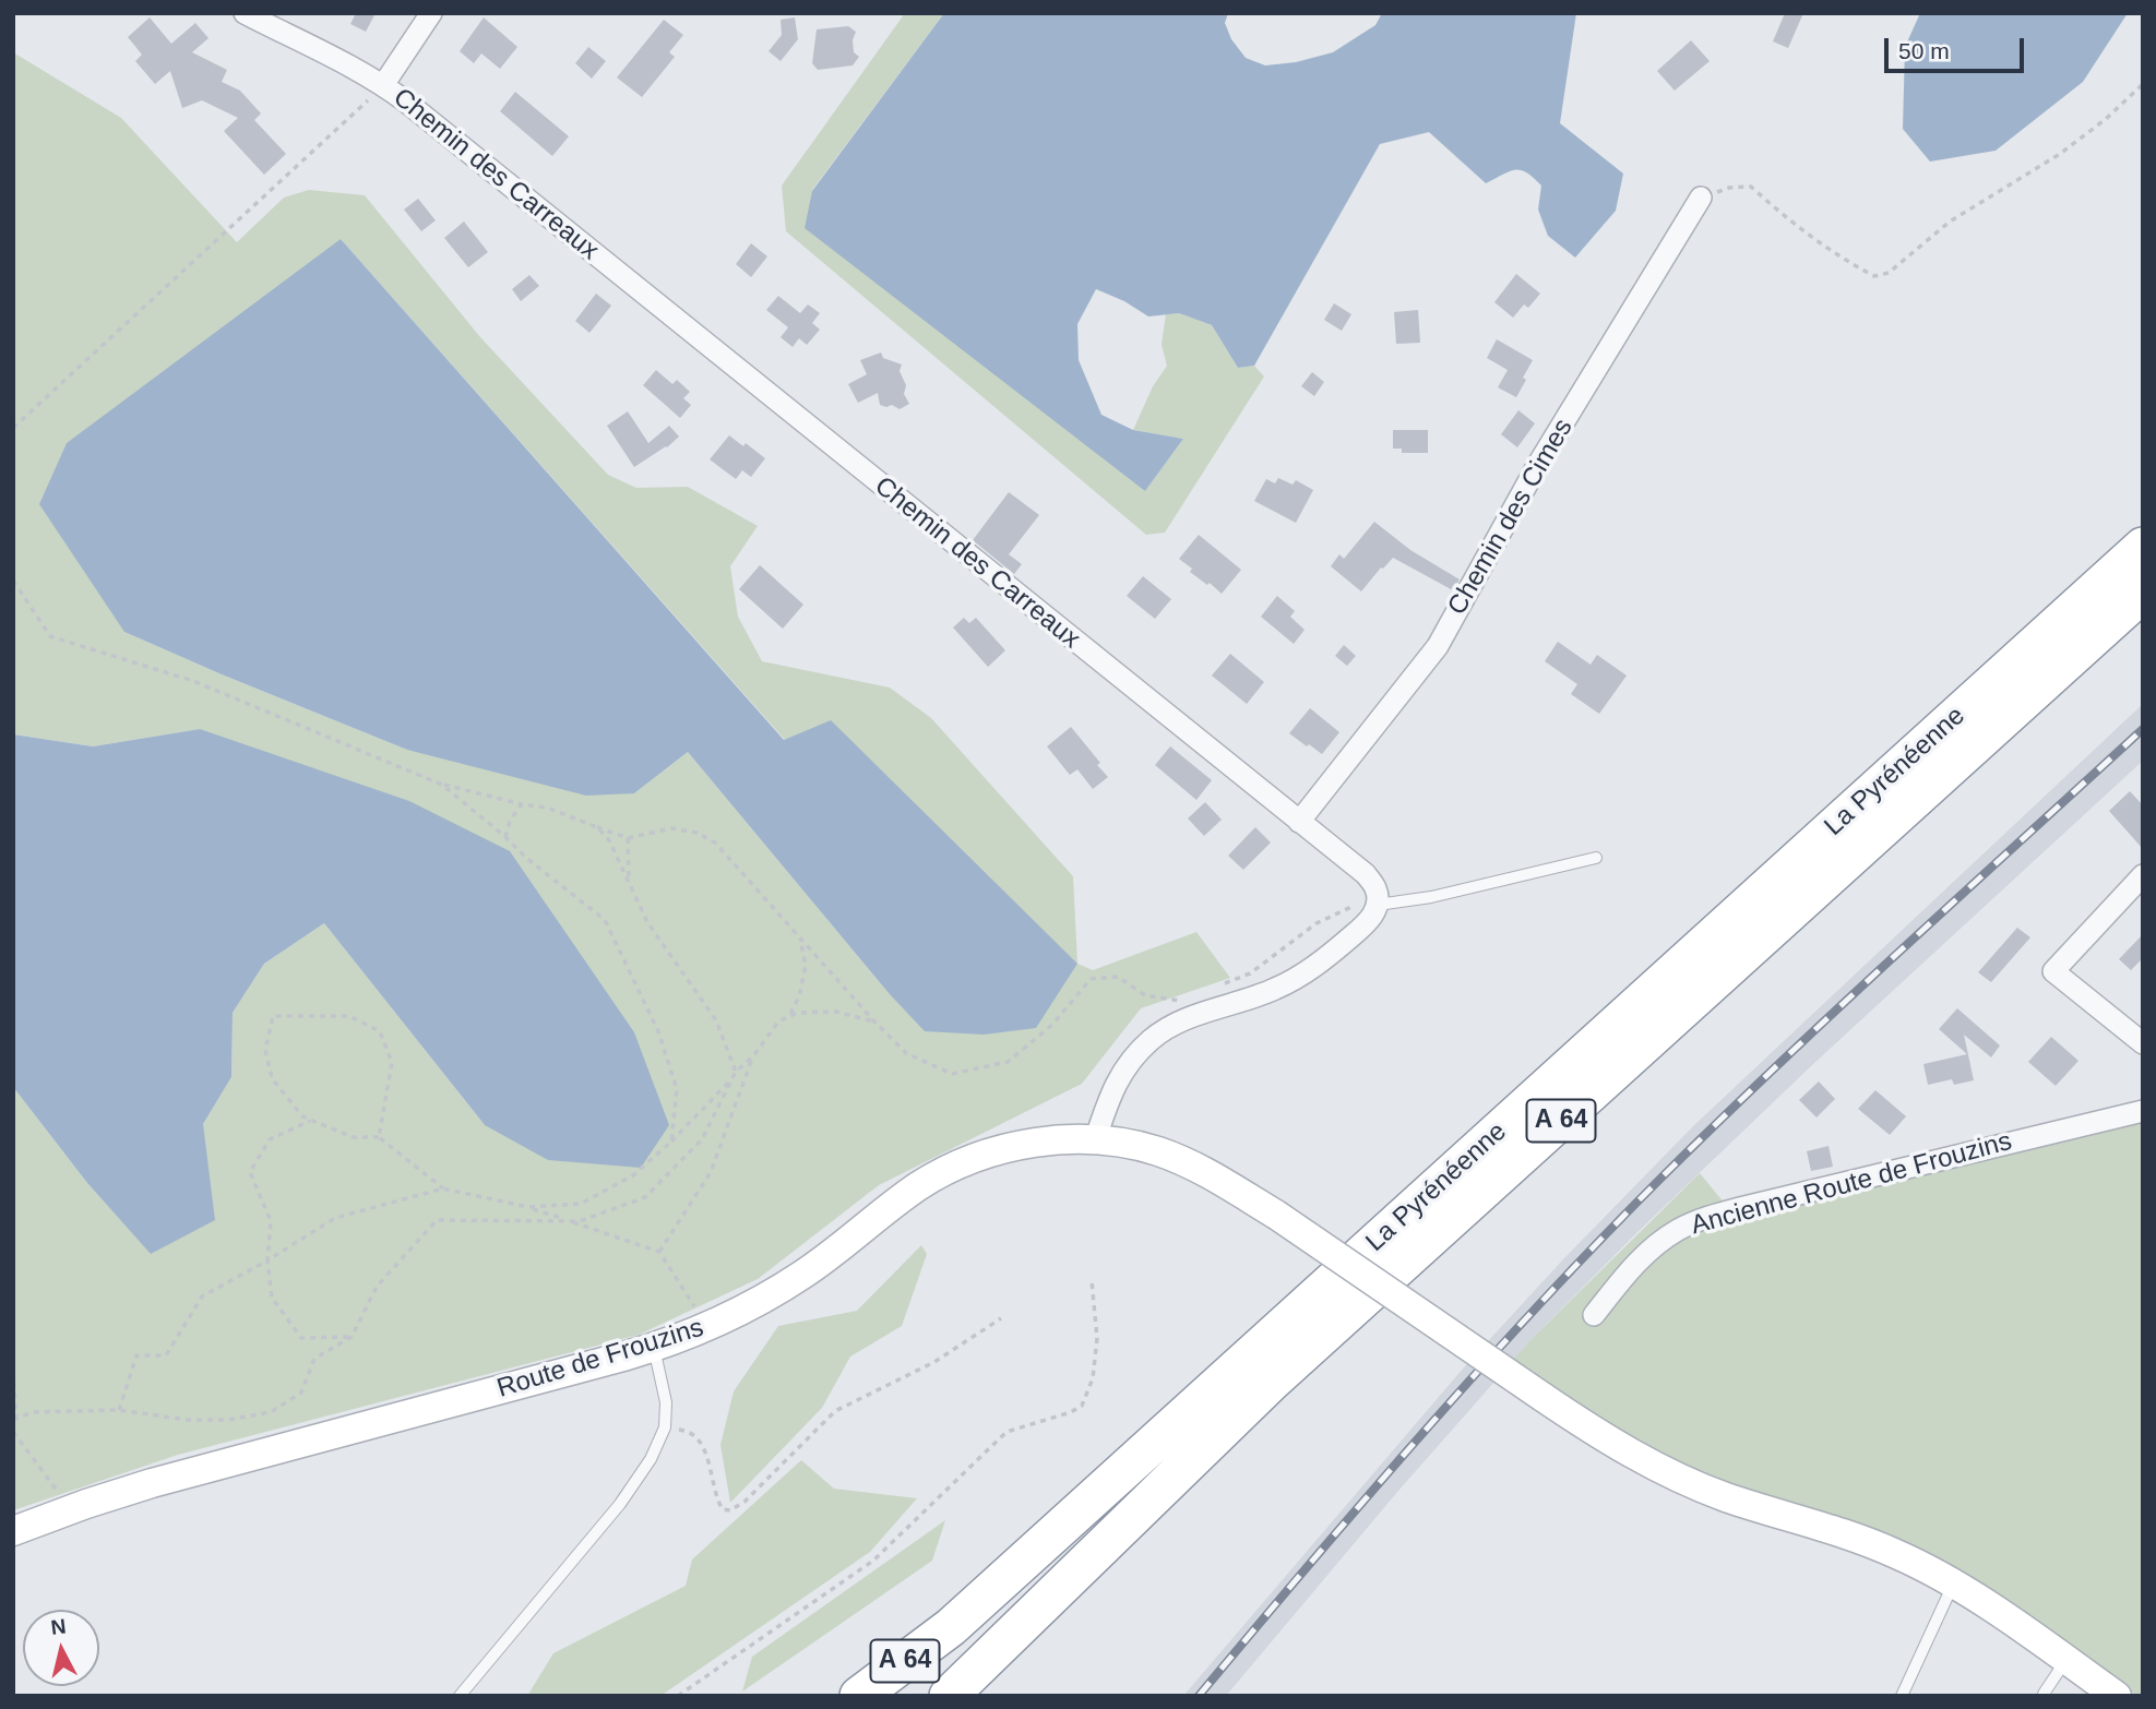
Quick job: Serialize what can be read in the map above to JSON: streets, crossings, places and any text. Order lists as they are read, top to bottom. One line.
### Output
{"streets":{"highway":["La Pyrénéenne","A 64"],"main road":["Route de Frouzins"],"street":["Chemin des Carreaux","Chemin des Cimes","Ancienne Route de Frouzins"]},"crossings":[["Chemin des Carreaux","Chemin des Cimes"]],"scale_bar":"50 m","north":"top"}
